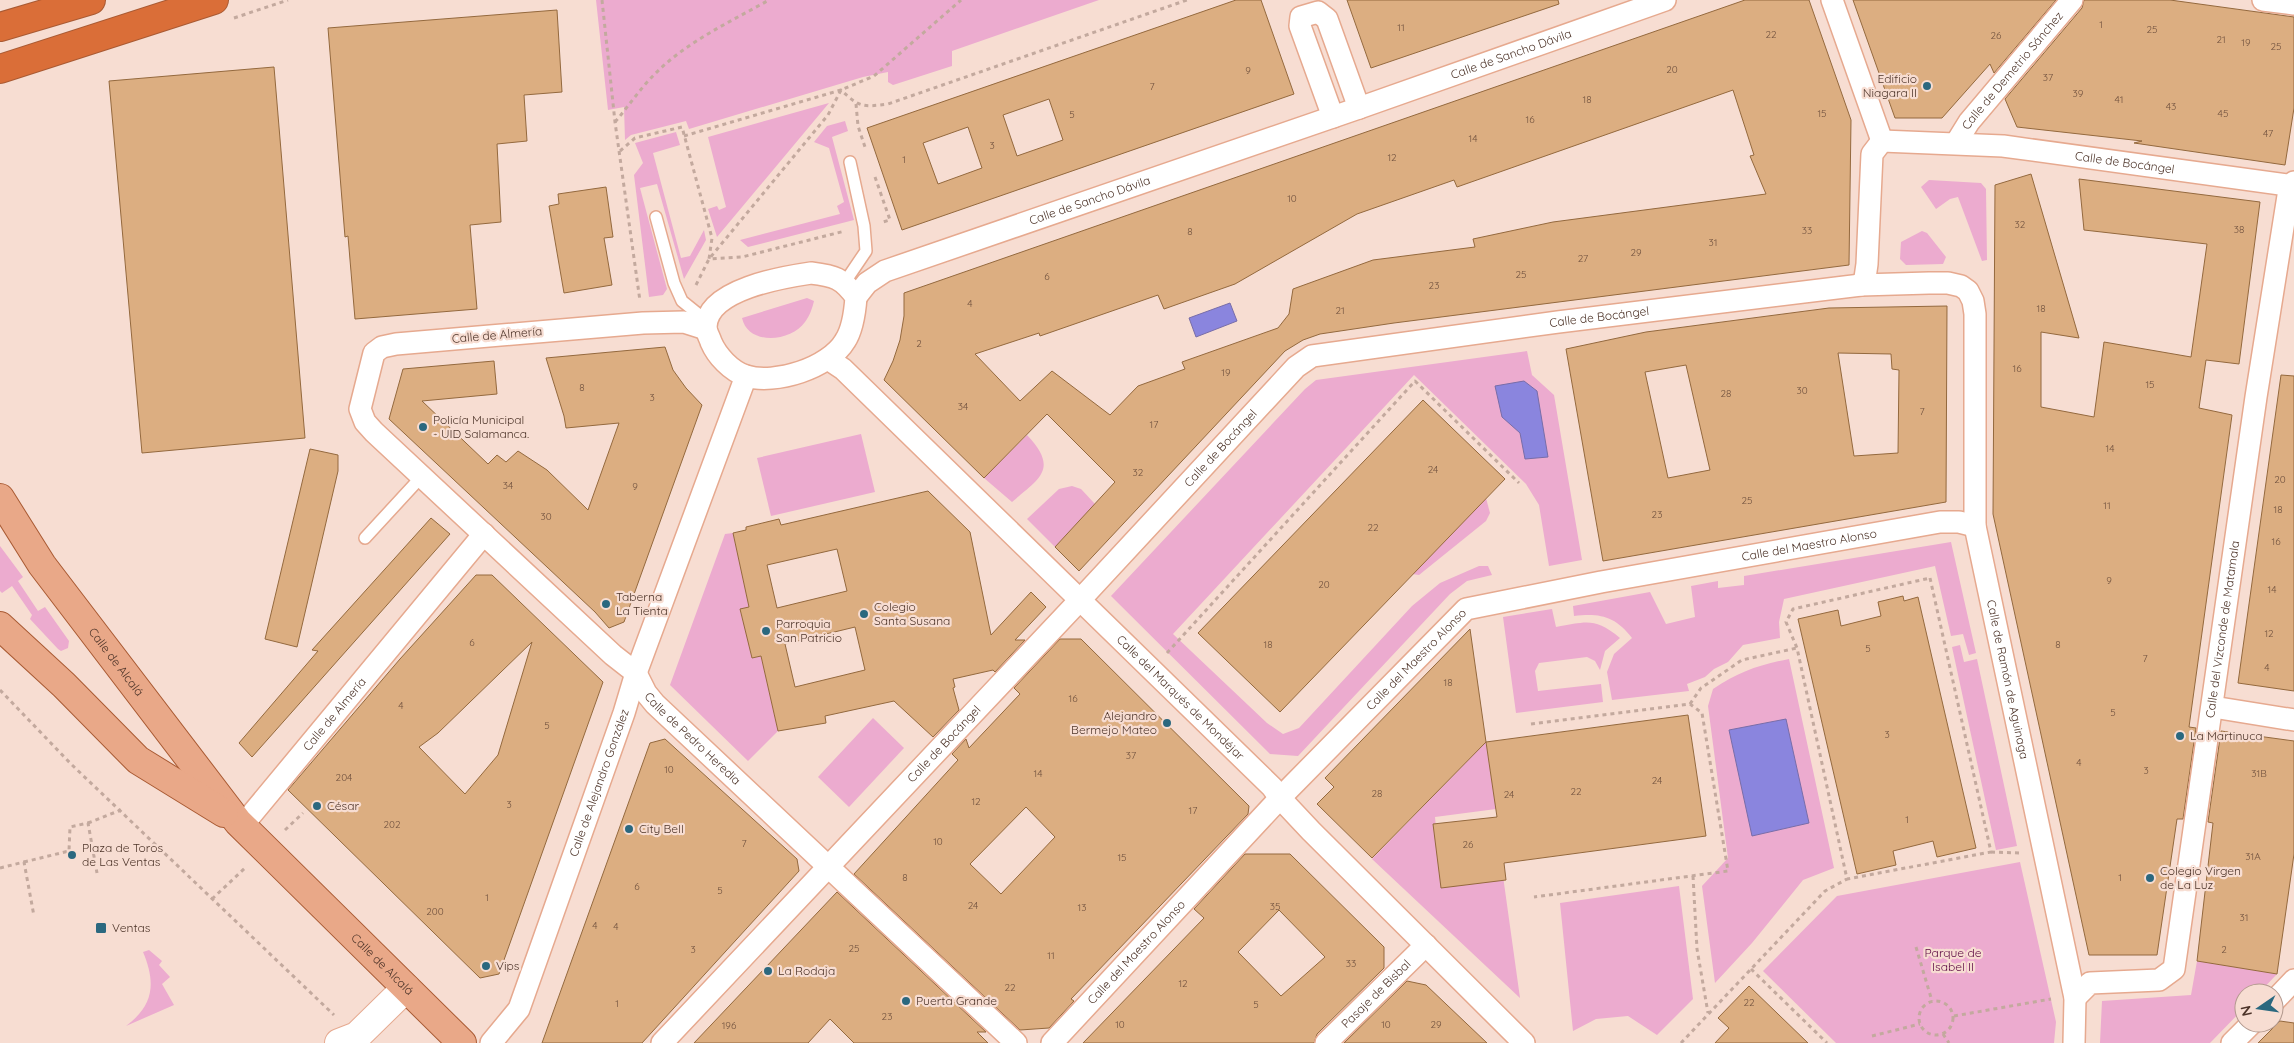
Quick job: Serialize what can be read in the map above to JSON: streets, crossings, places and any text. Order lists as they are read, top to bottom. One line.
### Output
{"streets":{"main road":["Calle de Alcalá"],"street":["Calle de Sancho Dávila","Calle de Demetrio Sánchez","Calle de Bocángel","Calle de Almería","Calle del Maestro Alonso","Calle del Vizconde de Matamala","Calle de Ramón de Aguinaga","Calle del Marqués de Mondéjar","Calle de Pedro Heredia","Calle de Alejandro González","Pasaje de Bisbal"]},"crossings":[["Calle de Sancho Dávila","Calle de Almería"],["Calle de Sancho Dávila","Calle del Marqués de Mondéjar"],["Calle de Sancho Dávila","Calle de Alejandro González"],["Calle de Demetrio Sánchez","Calle de Bocángel"],["Calle de Bocángel","Calle del Vizconde de Matamala"],["Calle de Bocángel","Calle de Ramón de Aguinaga"],["Calle de Bocángel","Calle del Marqués de Mondéjar"],["Calle de Bocángel","Calle de Pedro Heredia"],["Calle de Almería","Calle de Alcalá"],["Calle de Almería","Calle del Marqués de Mondéjar"],["Calle de Almería","Calle de Pedro Heredia"],["Calle de Almería","Calle de Alejandro González"],["Calle del Maestro Alonso","Calle de Ramón de Aguinaga"],["Calle del Maestro Alonso","Calle del Marqués de Mondéjar"],["Calle del Vizconde de Matamala","Calle de Ramón de Aguinaga"],["Calle del Marqués de Mondéjar","Calle de Alejandro González"],["Calle del Marqués de Mondéjar","Pasaje de Bisbal"],["Calle de Pedro Heredia","Calle de Alejandro González"]],"parks":["Parque de Isabel II"],"places":{"other":["Edificio Niagara II","Policía Municipal - UID Salamanca.","Taberna La Tienta","Colegio Santa Susana","Parroquia San Patricio","Alejandro Bermejo Mateo","La Martinuca","César","City Bell","Plaza de Toros de Las Ventas","Colegio Virgen de La Luz","Vips","La Rodaja","Puerta Grande"],"transit":["Ventas"]},"house_numbers":["1","11","25","22","26","21","19","25","20","9","37","7","39","18","41","43","15","45","5","16","47","14","3","12","1","10","32","38","33","8","31","29","27","25","6","23","4","18","21","2","16","19","15","8","30","28","3","34","7","17","14","24","32","20","34","9","25","11","18","23","30","22","16","9","20","14","12","6","18","8","5","7","4","18","16","4","5","5","3","37","4","10","3","14","31B","204","24","22","28","24","12","3","17","1","202","10","7","26","31A","15","8","1","6","5","1","24","35","13","200","31","4","4","25","3","2","11","33","12","22","22","1","5","23","10","10","29","196"],"north":"left"}
